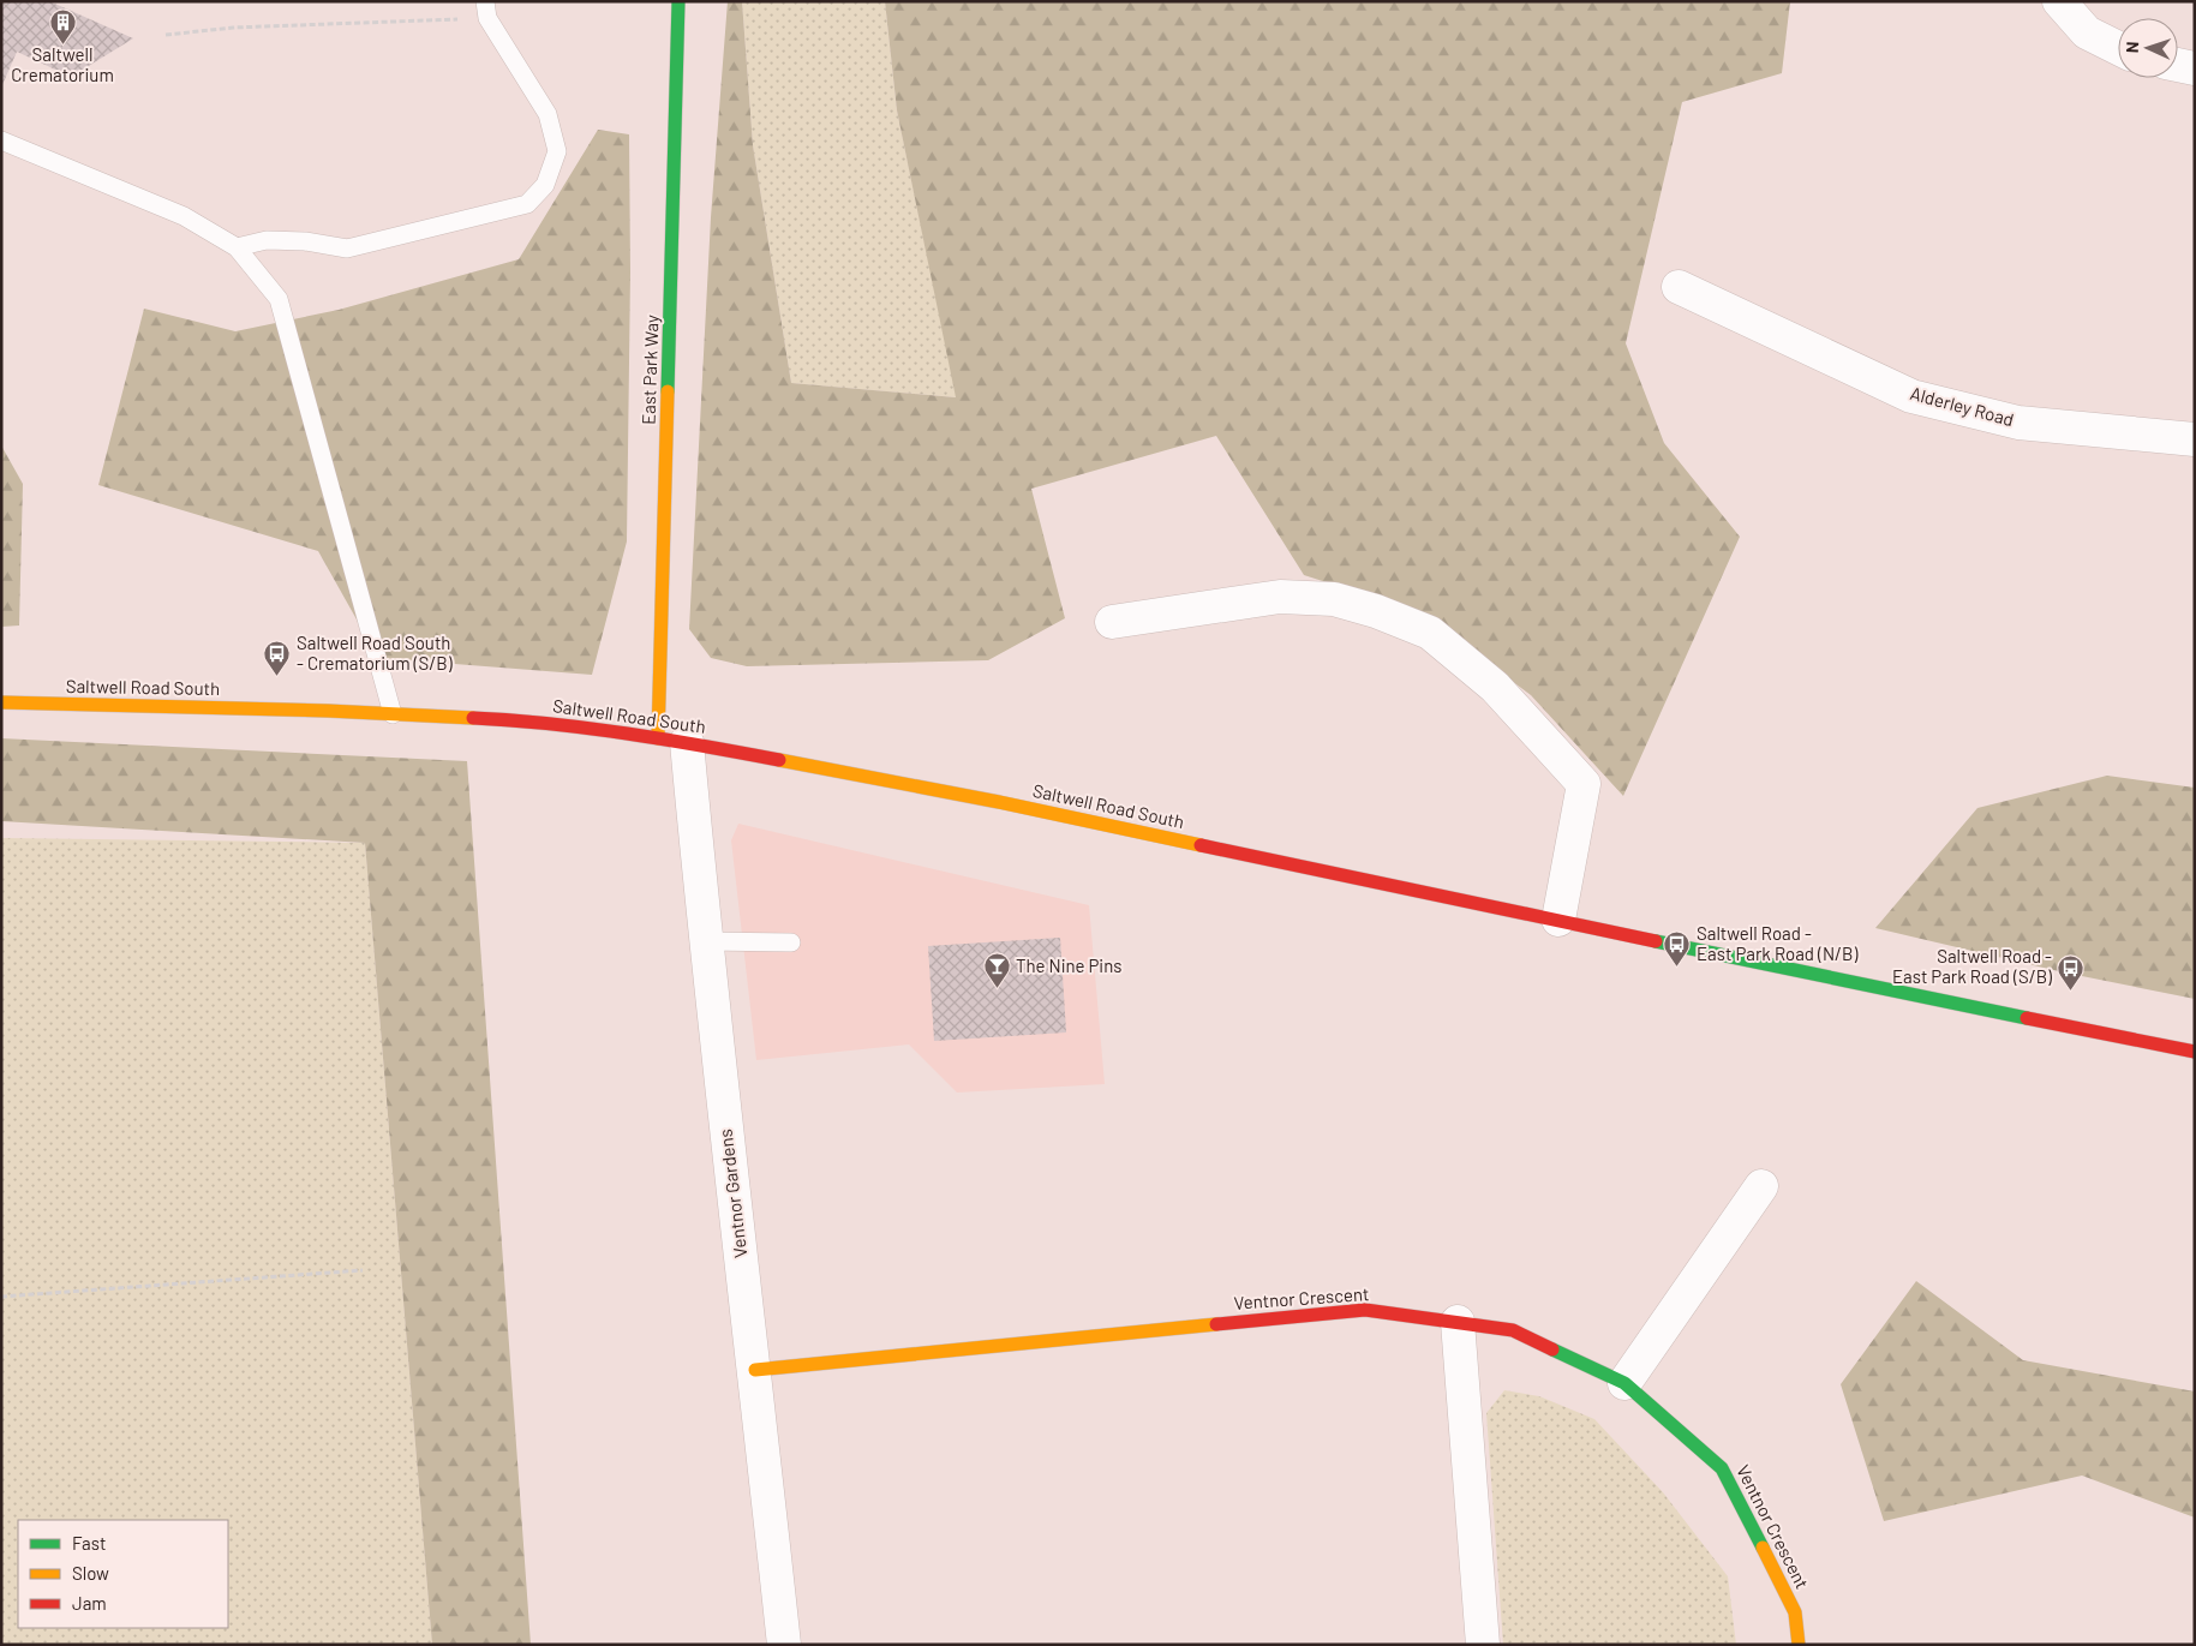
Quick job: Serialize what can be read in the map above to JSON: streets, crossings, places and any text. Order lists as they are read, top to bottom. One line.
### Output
{"streets":{"street":["East Park Way","Alderley Road","Saltwell Road South","Ventnor Gardens","Ventnor Crescent"]},"crossings":[["East Park Way","Saltwell Road South"],["East Park Way","Ventnor Gardens"],["Saltwell Road South","Ventnor Gardens"],["Ventnor Gardens","Ventnor Crescent"]],"places":{"building":["Saltwell Crematorium"],"bus stop":["Saltwell Road South - Crematorium (S/B)","Saltwell Road - East Park Road (N/B)","Saltwell Road - East Park Road (S/B)"],"bar":["The Nine Pins"]},"legend":["Fast","Slow","Jam"],"north":"left"}
